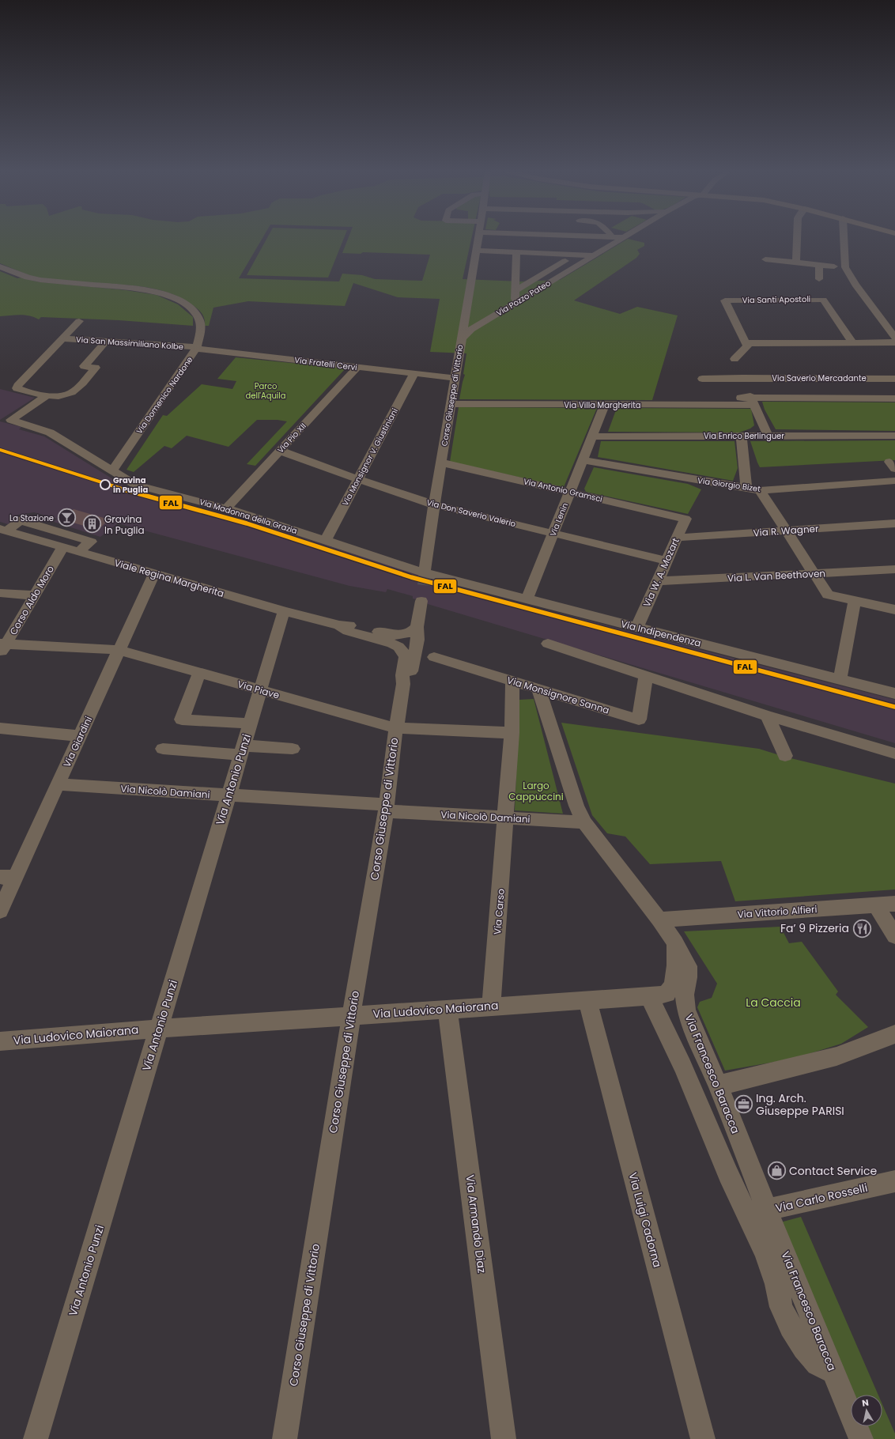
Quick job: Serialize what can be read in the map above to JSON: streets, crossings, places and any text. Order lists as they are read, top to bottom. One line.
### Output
{"streets":{"street":["Via Pozzo Pateo","Via Santi Apostoli","Via San Massimiliano Kolbe","Via Fratelli Cervi","Via Saverio Mercadante","Via Domenico Nardone","Corso Giuseppe di Vittorio","Via Villa Margherita","Via Enrico Berlinguer","Via Pio XII","Via Monsignor V. Giustiniani","Via Giorgio Bizet","Via Antonio Gramsci","Via Don Saverio Valerio","Via Madonna della Grazia","Via Lenin","Via R. Wagner","Via W. A. Mozart","Via L. Van Beethoven","Viale Regina Margherita","Corso Aldo Moro","Via Indipendenza","Via Piave","Via Monsignore Sanna","Via Giardini","Vía Antonio Punzi","Via Nicolò Damiani","Via Carso","Via Vittorio Alfieri","Via Ludovico Maiorana","Via Francesco Baracca","Via Carlo Rosselli","Via Luigi Cadorna","Via Armando Diaz"]},"crossings":[["Via Pozzo Pateo","Corso Giuseppe di Vittorio"],["Via San Massimiliano Kolbe","Via Fratelli Cervi"],["Via San Massimiliano Kolbe","Via Domenico Nardone"],["Via Fratelli Cervi","Via Domenico Nardone"],["Via Fratelli Cervi","Corso Giuseppe di Vittorio"],["Via Fratelli Cervi","Via Pio XII"],["Via Fratelli Cervi","Via Monsignor V. Giustiniani"],["Via Domenico Nardone","Via Madonna della Grazia"],["Corso Giuseppe di Vittorio","Via Villa Margherita"],["Corso Giuseppe di Vittorio","Via Antonio Gramsci"],["Corso Giuseppe di Vittorio","Via Don Saverio Valerio"],["Corso Giuseppe di Vittorio","Via Madonna della Grazia"],["Corso Giuseppe di Vittorio","Viale Regina Margherita"],["Corso Giuseppe di Vittorio","Via Indipendenza"],["Corso Giuseppe di Vittorio","Via Piave"],["Corso Giuseppe di Vittorio","Via Nicolò Damiani"],["Corso Giuseppe di Vittorio","Via Ludovico Maiorana"],["Via Villa Margherita","Via Lenin"],["Via Enrico Berlinguer","Via Lenin"],["Via Pio XII","Via Don Saverio Valerio"],["Via Pio XII","Via Madonna della Grazia"],["Via Monsignor V. Giustiniani","Via Don Saverio Valerio"],["Via Monsignor V. Giustiniani","Via Madonna della Grazia"],["Via Giorgio Bizet","Via Lenin"],["Via Antonio Gramsci","Via Lenin"],["Via Antonio Gramsci","Via W. A. Mozart"],["Via Don Saverio Valerio","Via Lenin"],["Via Don Saverio Valerio","Via W. A. Mozart"],["Via Madonna della Grazia","Via Indipendenza"],["Via Lenin","Via Indipendenza"],["Via R. Wagner","Via W. A. Mozart"],["Via W. A. Mozart","Via L. Van Beethoven"],["Via W. A. Mozart","Via Indipendenza"],["Viale Regina Margherita","Corso Aldo Moro"],["Viale Regina Margherita","Via Giardini"],["Viale Regina Margherita","Vía Antonio Punzi"],["Corso Aldo Moro","Via Piave"],["Via Piave","Via Giardini"],["Via Piave","Vía Antonio Punzi"],["Via Monsignore Sanna","Via Francesco Baracca"],["Via Giardini","Via Nicolò Damiani"],["Vía Antonio Punzi","Via Nicolò Damiani"],["Vía Antonio Punzi","Via Ludovico Maiorana"],["Via Nicolò Damiani","Via Carso"],["Via Nicolò Damiani","Via Francesco Baracca"],["Via Carso","Via Ludovico Maiorana"],["Via Vittorio Alfieri","Via Francesco Baracca"],["Via Ludovico Maiorana","Via Francesco Baracca"],["Via Ludovico Maiorana","Via Luigi Cadorna"],["Via Ludovico Maiorana","Via Armando Diaz"],["Via Francesco Baracca","Via Carlo Rosselli"]],"parks":["Parco dell'Aquila","Largo Cappuccini","La Caccia"],"places":{"other":["Gravina in Puglia"],"bar":["La Stazione"],"building":["Gravina In Puglia"],"restaurant":["Fa’ 9 Pizzeria"],"office":["Ing. Arch. Giuseppe PARISI"],"shop":["Contact Service"]},"lines":["transit line FAL"],"north":"top"}
